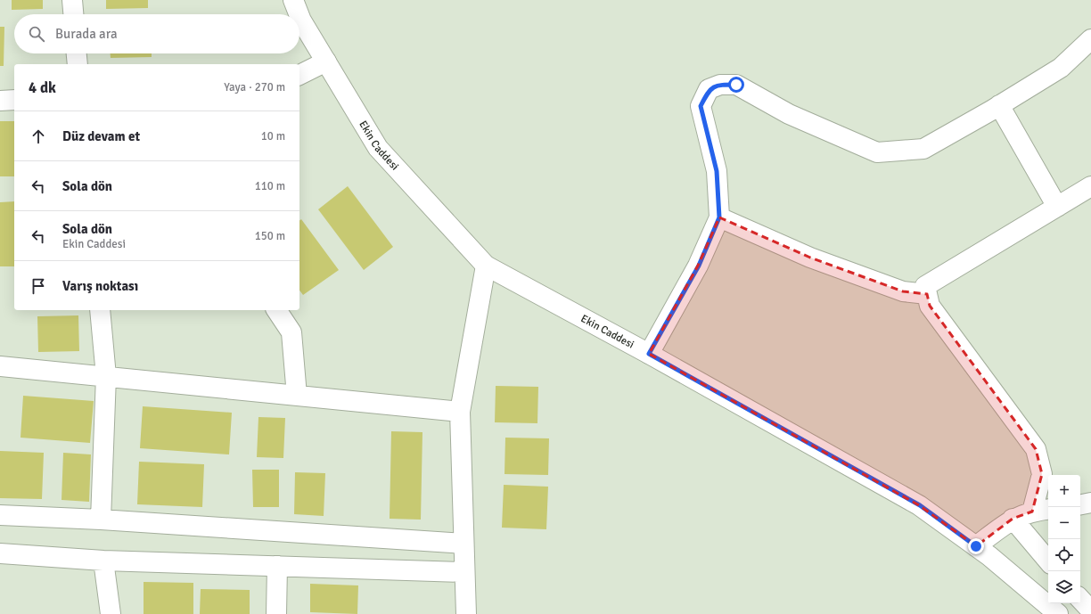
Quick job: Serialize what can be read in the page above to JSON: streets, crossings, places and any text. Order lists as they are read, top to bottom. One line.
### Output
{"streets":{"street":["Ekin Caddesi"]},"page":{"search":"Burada ara","heading":["4 dk","Yaya · 270 m"],"list":[["Düz devam et","10 m"],["Sola dön","110 m"],["Sola dön","Ekin Caddesi","150 m"],"Varış noktası"],"map_buttons":["+","−"]}}
